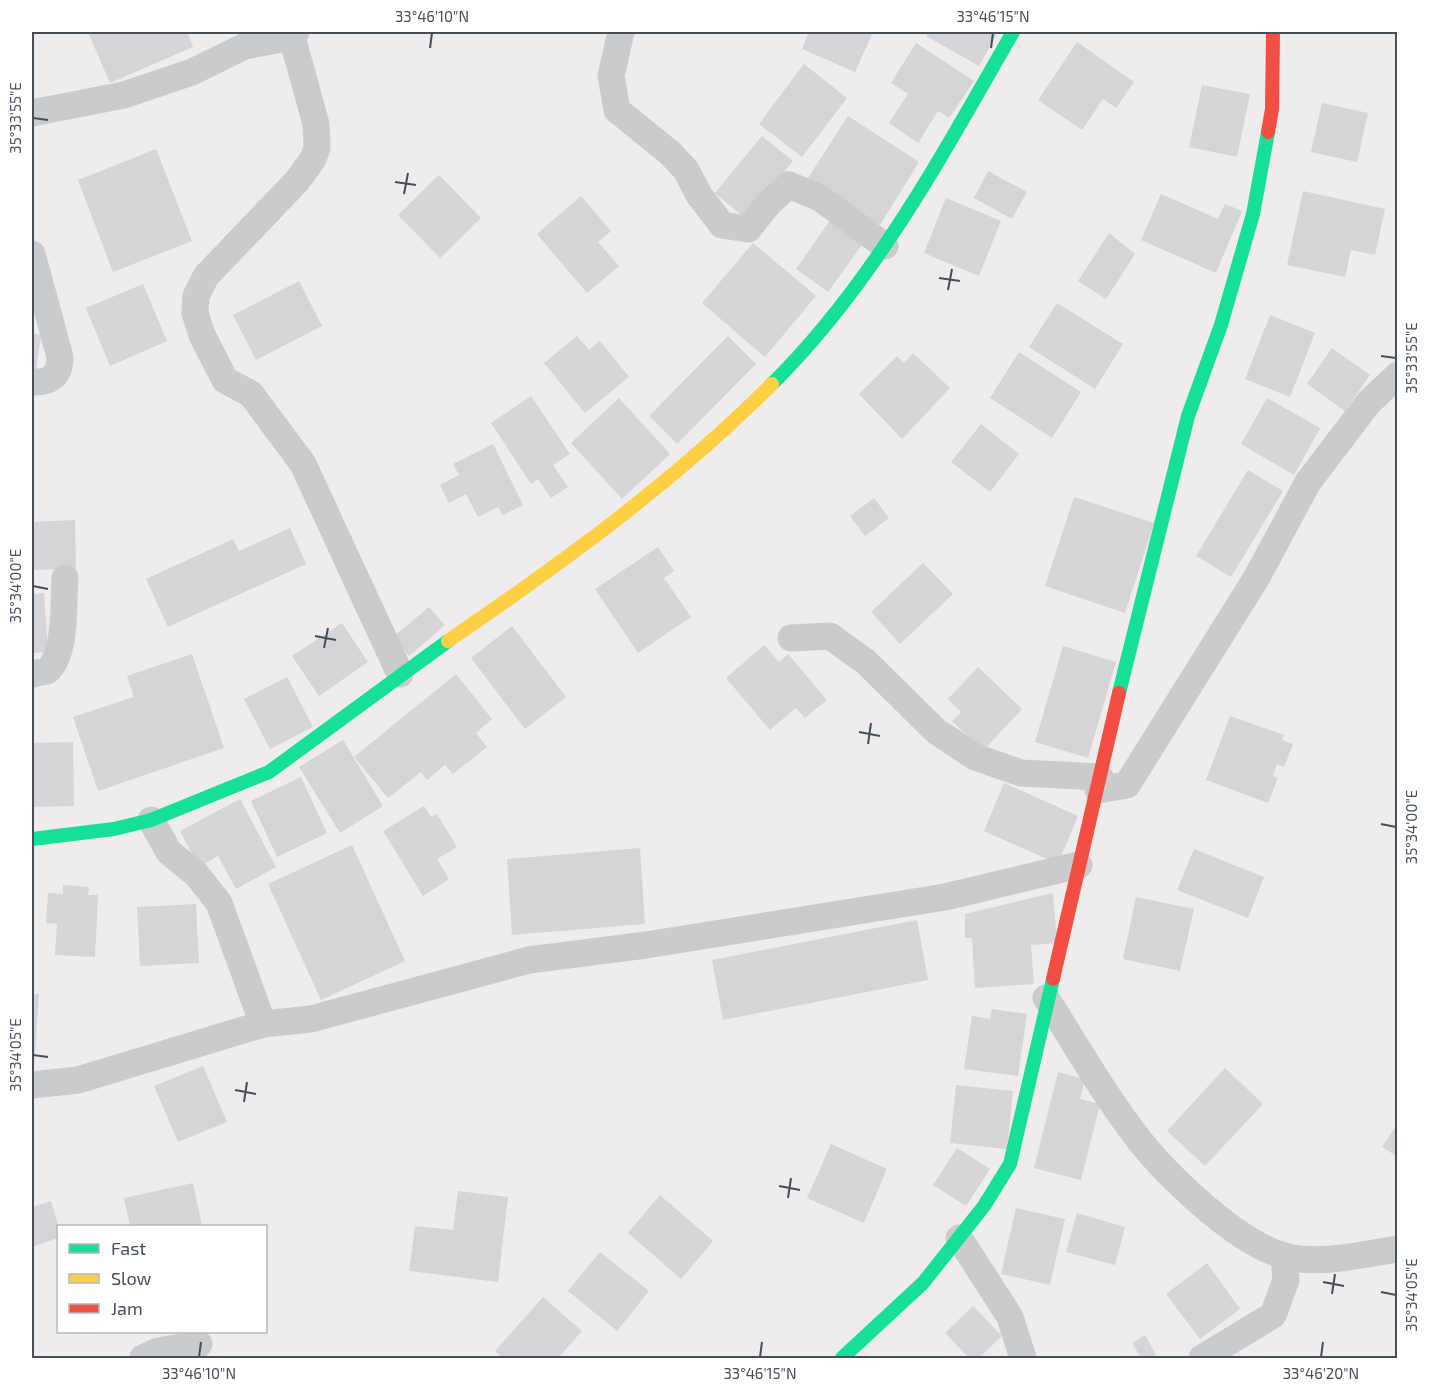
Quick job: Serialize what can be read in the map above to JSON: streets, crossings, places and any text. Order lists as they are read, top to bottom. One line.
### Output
{"legend":["Fast","Slow","Jam"],"coordinates":["33°46'10\"N","33°46'15\"N","35°33'55\"E","35°34'00\"E","35°34'05\"E","33°46'20\"N"]}
